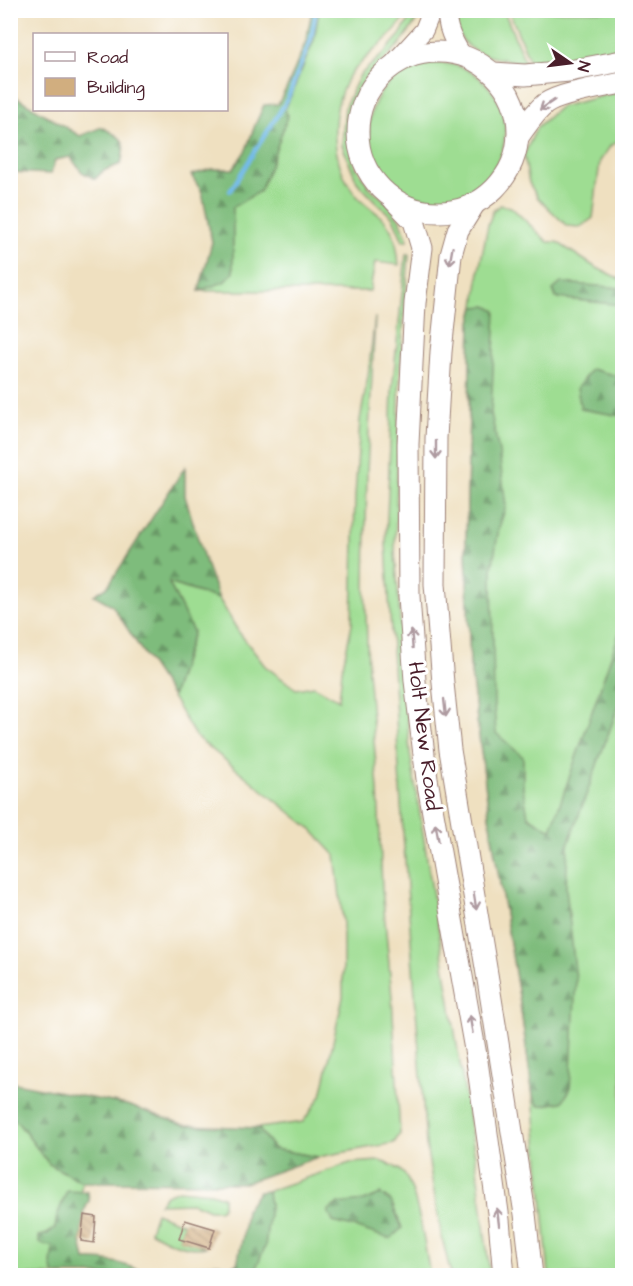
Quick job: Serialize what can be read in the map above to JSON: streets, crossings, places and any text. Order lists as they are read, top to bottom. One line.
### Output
{"streets":{"highway":["Holt New Road"]},"legend":["Road","Building"],"north":"right"}
